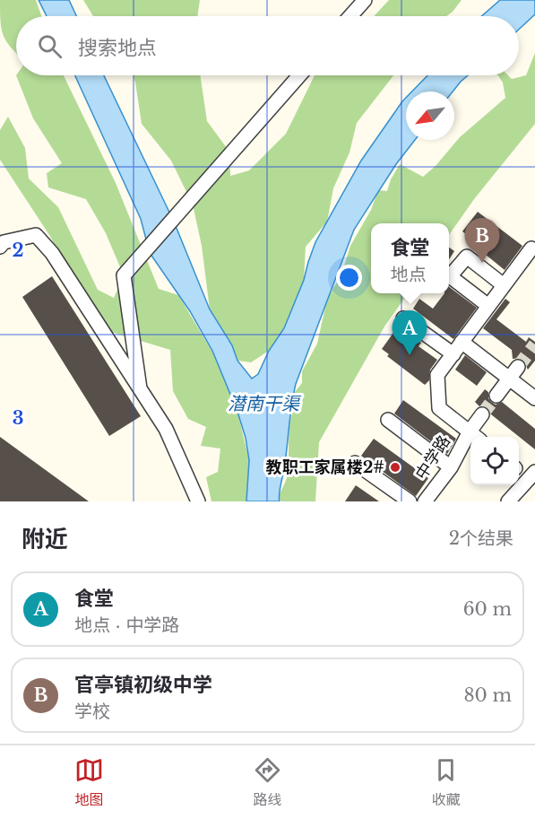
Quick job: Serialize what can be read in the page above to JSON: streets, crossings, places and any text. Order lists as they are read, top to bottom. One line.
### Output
{"streets":{"street":["中学路"]},"water":["潜南干渠"],"places":["教职工家属楼2#"],"north":"bottom left","page":{"search":"搜索地点","pins":["B","A"],"popup":["食堂","地点"],"heading":["附近","2个结果"],"list":[{"mark":"A","name":"食堂","note":"地点 · 中学路","value":"60 m"},{"mark":"B","name":"官亭镇初级中学","note":"学校","value":"80 m"}],"nav":["地图","路线","收藏"]},"grid":{"rows":["2","3"]}}
